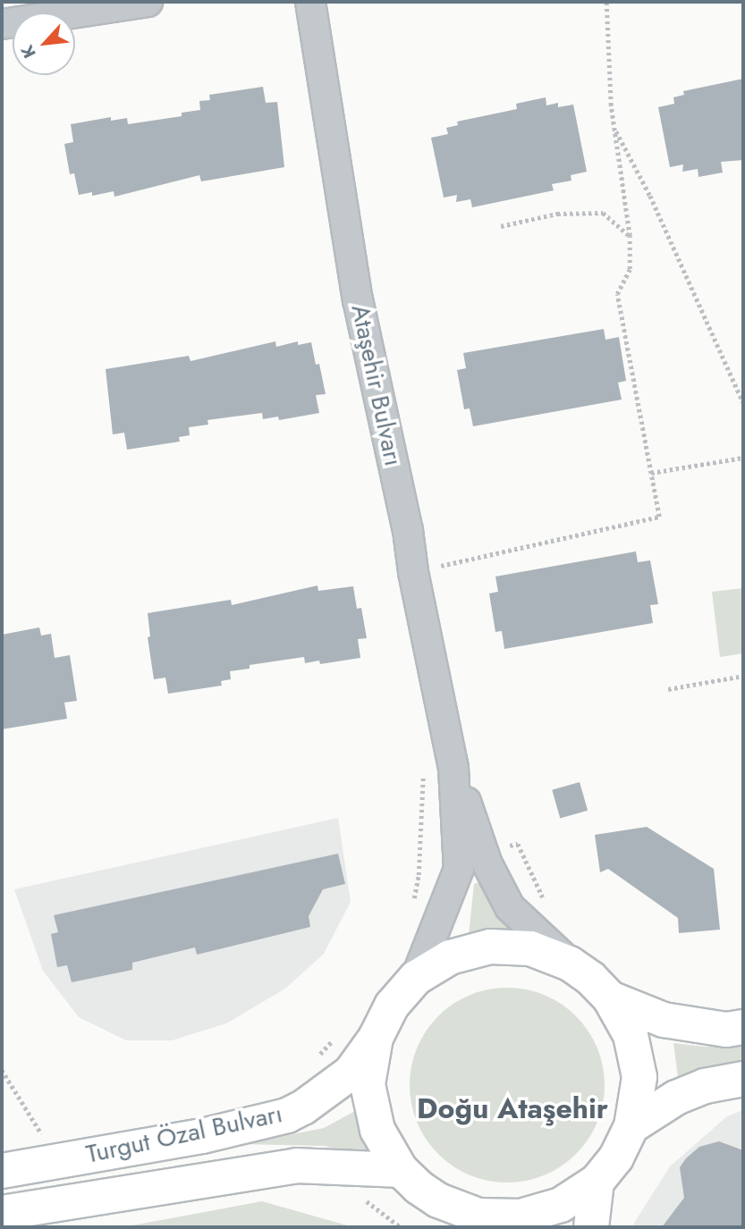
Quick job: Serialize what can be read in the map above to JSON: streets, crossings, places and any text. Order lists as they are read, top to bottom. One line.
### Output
{"streets":{"main road":["Turgut Özal Bulvarı"],"street":["Ataşehir Bulvarı"]},"crossings":[["Ataşehir Bulvarı","Turgut Özal Bulvarı"]],"districts":["Doğu Ataşehir"],"north":"bottom left"}
